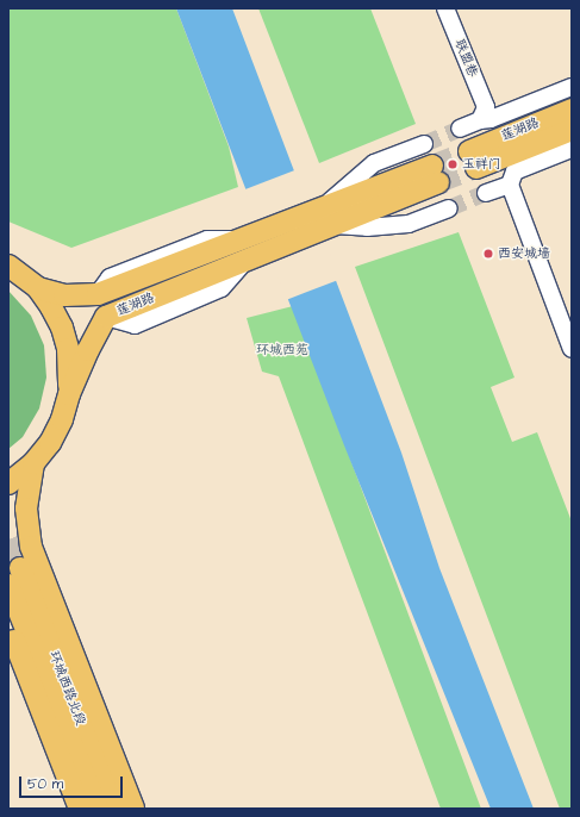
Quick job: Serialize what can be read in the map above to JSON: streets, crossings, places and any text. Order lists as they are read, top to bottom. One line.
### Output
{"streets":{"main road":["莲湖路","环城西路北段"],"street":["联盟巷"]},"parks":["环城西苑"],"places":["玉祥门","西安城墙"],"scale_bar":"50 m"}
